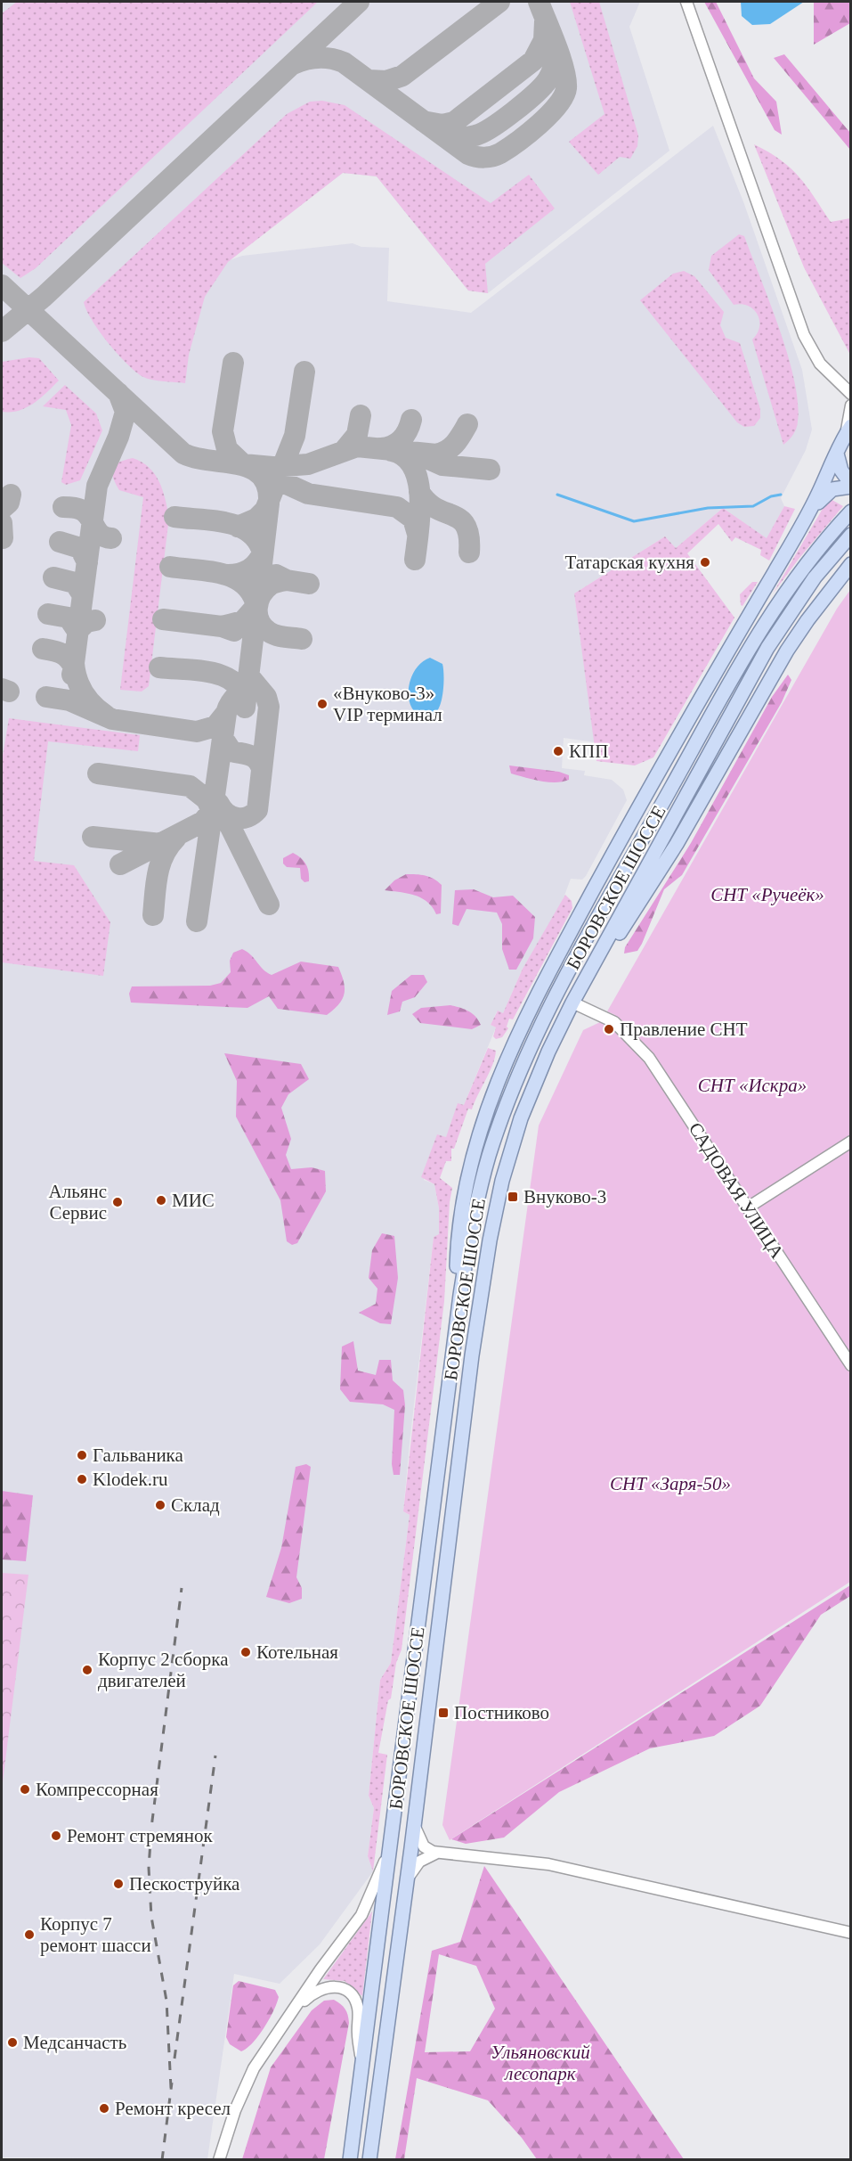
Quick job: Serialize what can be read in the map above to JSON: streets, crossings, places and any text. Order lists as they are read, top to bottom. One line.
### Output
{"streets":{"main road":["БОРОВСКОЕ ШОССЕ"],"street":["САДОВАЯ УЛИЦА"]},"crossings":[["БОРОВСКОЕ ШОССЕ","САДОВАЯ УЛИЦА"]],"parks":["СНТ «Ручеёк»","СНТ «Искра»","СНТ «Заря-50»","Ульяновский лесопарк"],"places":{"other":["Татарская кухня","«Внуково-3» VIP терминал","КПП","Правление СНТ","МИС","Альянс Сервис","Гальваника","Klodek.ru","Склад","Котельная","Корпус 2 сборка двигателей","Компрессорная","Ремонт стремянок","Пескоструйка","Корпус 7 ремонт шасси","Медсанчасть","Ремонт кресел"],"transit":["Внуково-3","Постниково"]}}
